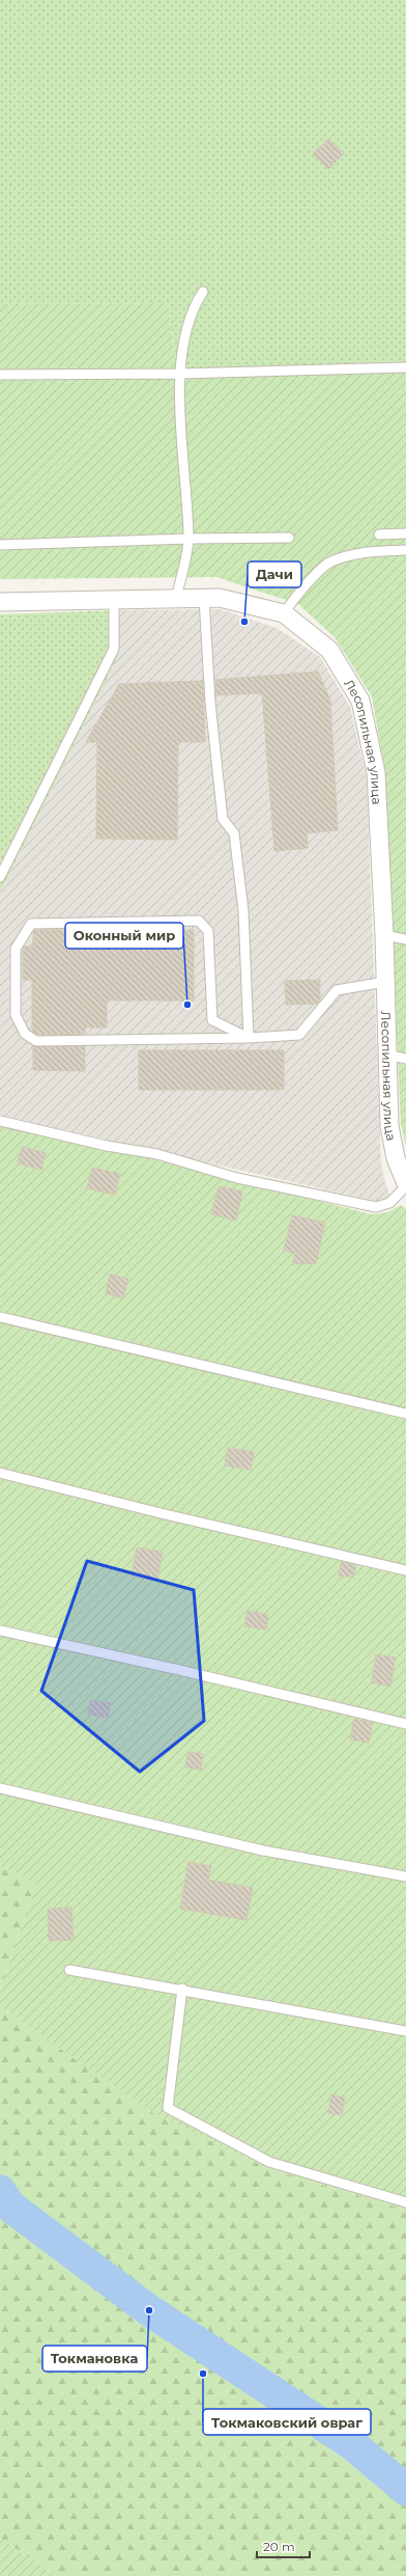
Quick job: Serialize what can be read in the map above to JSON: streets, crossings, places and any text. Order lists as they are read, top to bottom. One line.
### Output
{"streets":{"street":["Лесопильная улица"]},"places":["Дачи","Оконный мир","Токмановка","Токмаковский овраг"],"scale_bar":"20 m"}
